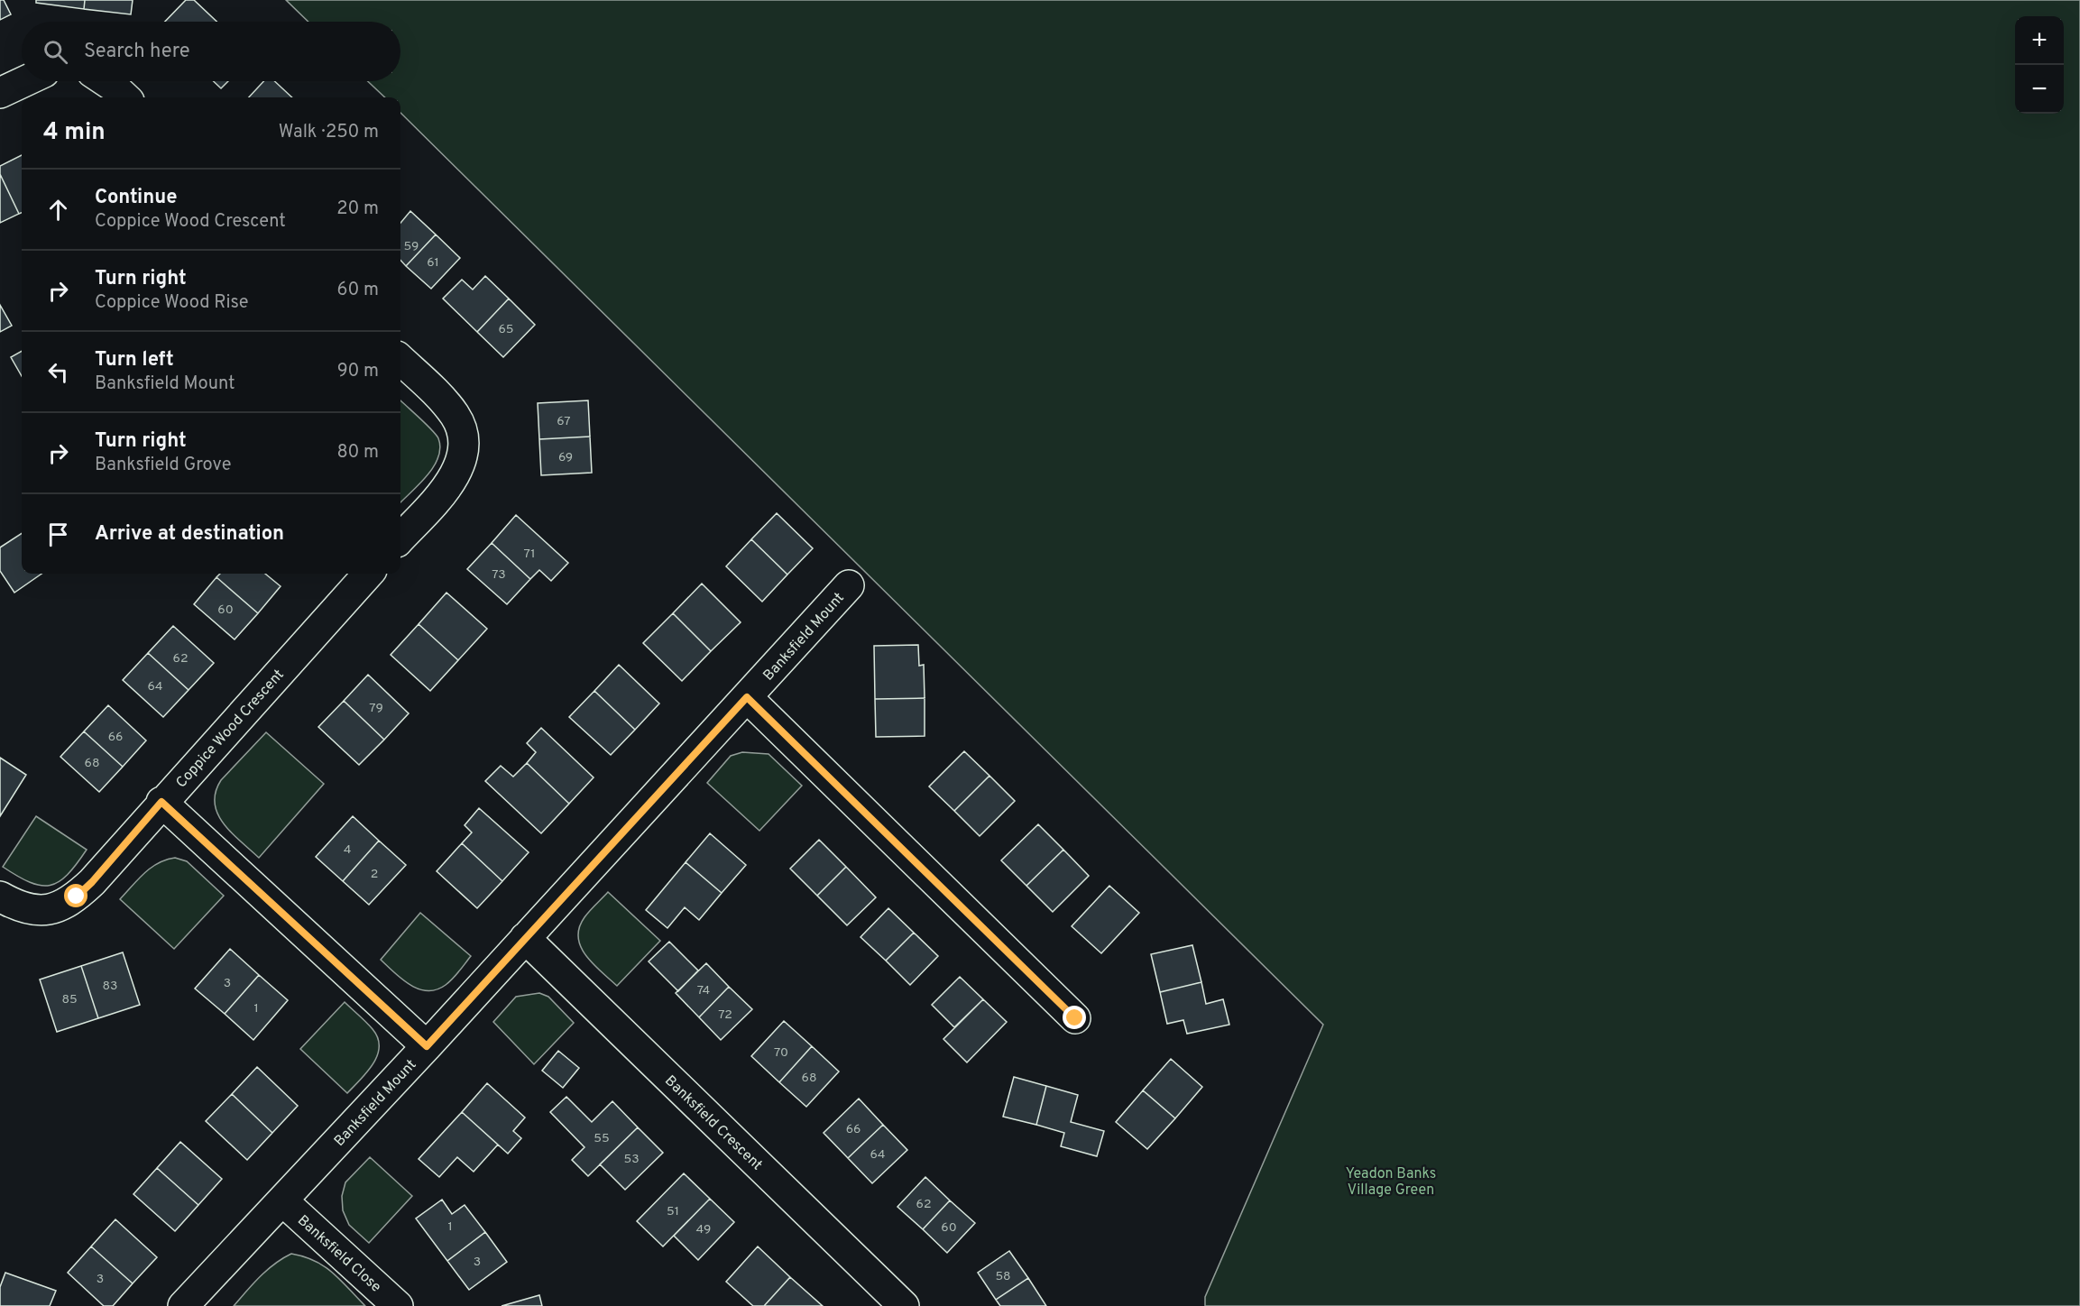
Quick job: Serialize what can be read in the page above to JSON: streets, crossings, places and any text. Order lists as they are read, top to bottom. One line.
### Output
{"streets":{"street":["Banksfield Mount","Coppice Wood Crescent","Banksfield Crescent","Banksfield Close"]},"crossings":[["Banksfield Mount","Banksfield Crescent"],["Banksfield Mount","Banksfield Close"]],"parks":["Yeadon Banks Village Green"],"house_numbers":["59","61","65","67","69","71","73","60","62","64","79","66","68","4","2","3","83","74","85","1","72","70","68","66","55","64","53","62","51","1","60","49","3","58","3"],"page":{"map_buttons":["+","−"],"search":"Search here","heading":["4 min","Walk · 250 m"],"list":[["Continue","Coppice Wood Crescent","20 m"],["Turn right","Coppice Wood Rise","60 m"],["Turn left","Banksfield Mount","90 m"],["Turn right","Banksfield Grove","80 m"],"Arrive at destination"]}}
